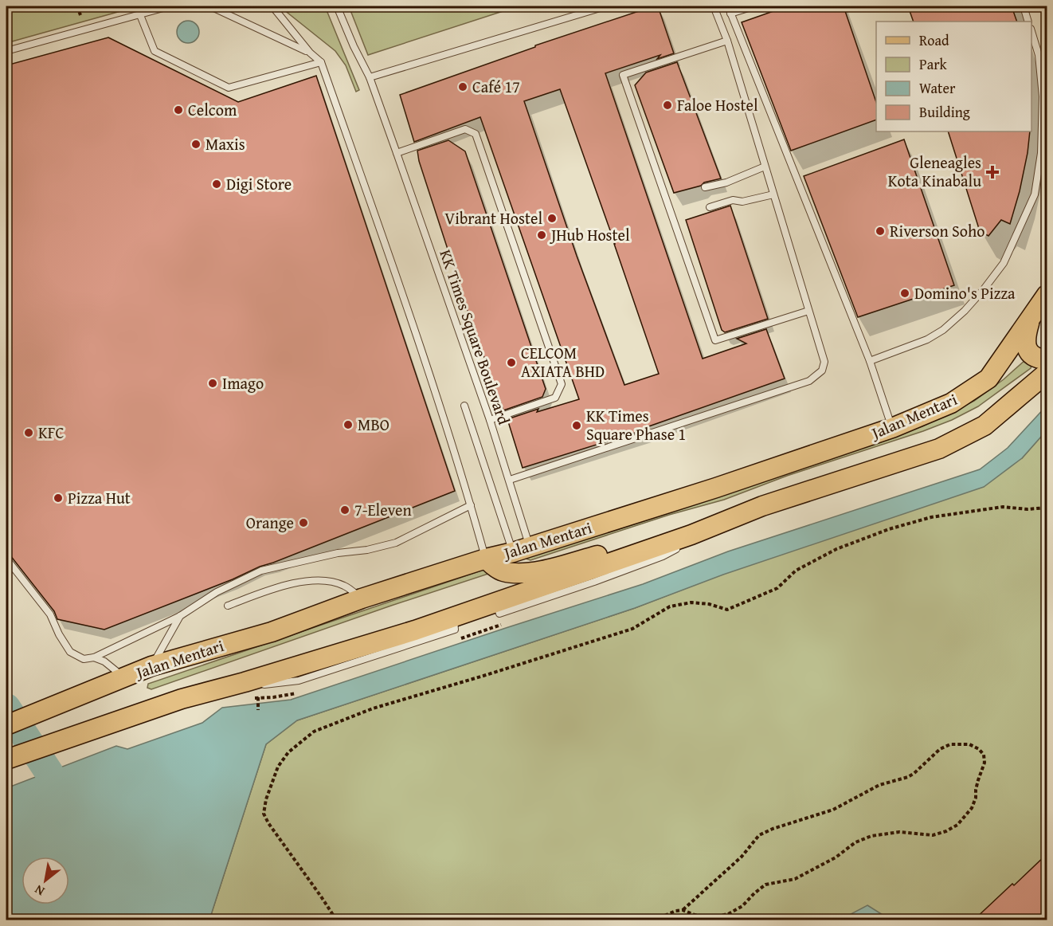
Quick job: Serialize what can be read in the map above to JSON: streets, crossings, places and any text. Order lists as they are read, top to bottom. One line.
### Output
{"streets":{"main road":["Jalan Mentari"],"lane":["KK Times Square Boulevard"]},"crossings":[["KK Times Square Boulevard","Jalan Mentari"]],"places":{"other":["Café 17","Faloe Hostel","Celcom","Maxis","Digi Store","Vibrant Hostel","Riverson Soho","JHub Hostel","Domino's Pizza","CELCOM AXIATA BHD","Imago","MBO","KK Times Square Phase 1","KFC","Pizza Hut","7-Eleven","Orange"],"health":["Gleneagles Kota Kinabalu"]},"legend":["Road","Park","Water","Building"],"north":"bottom left"}
